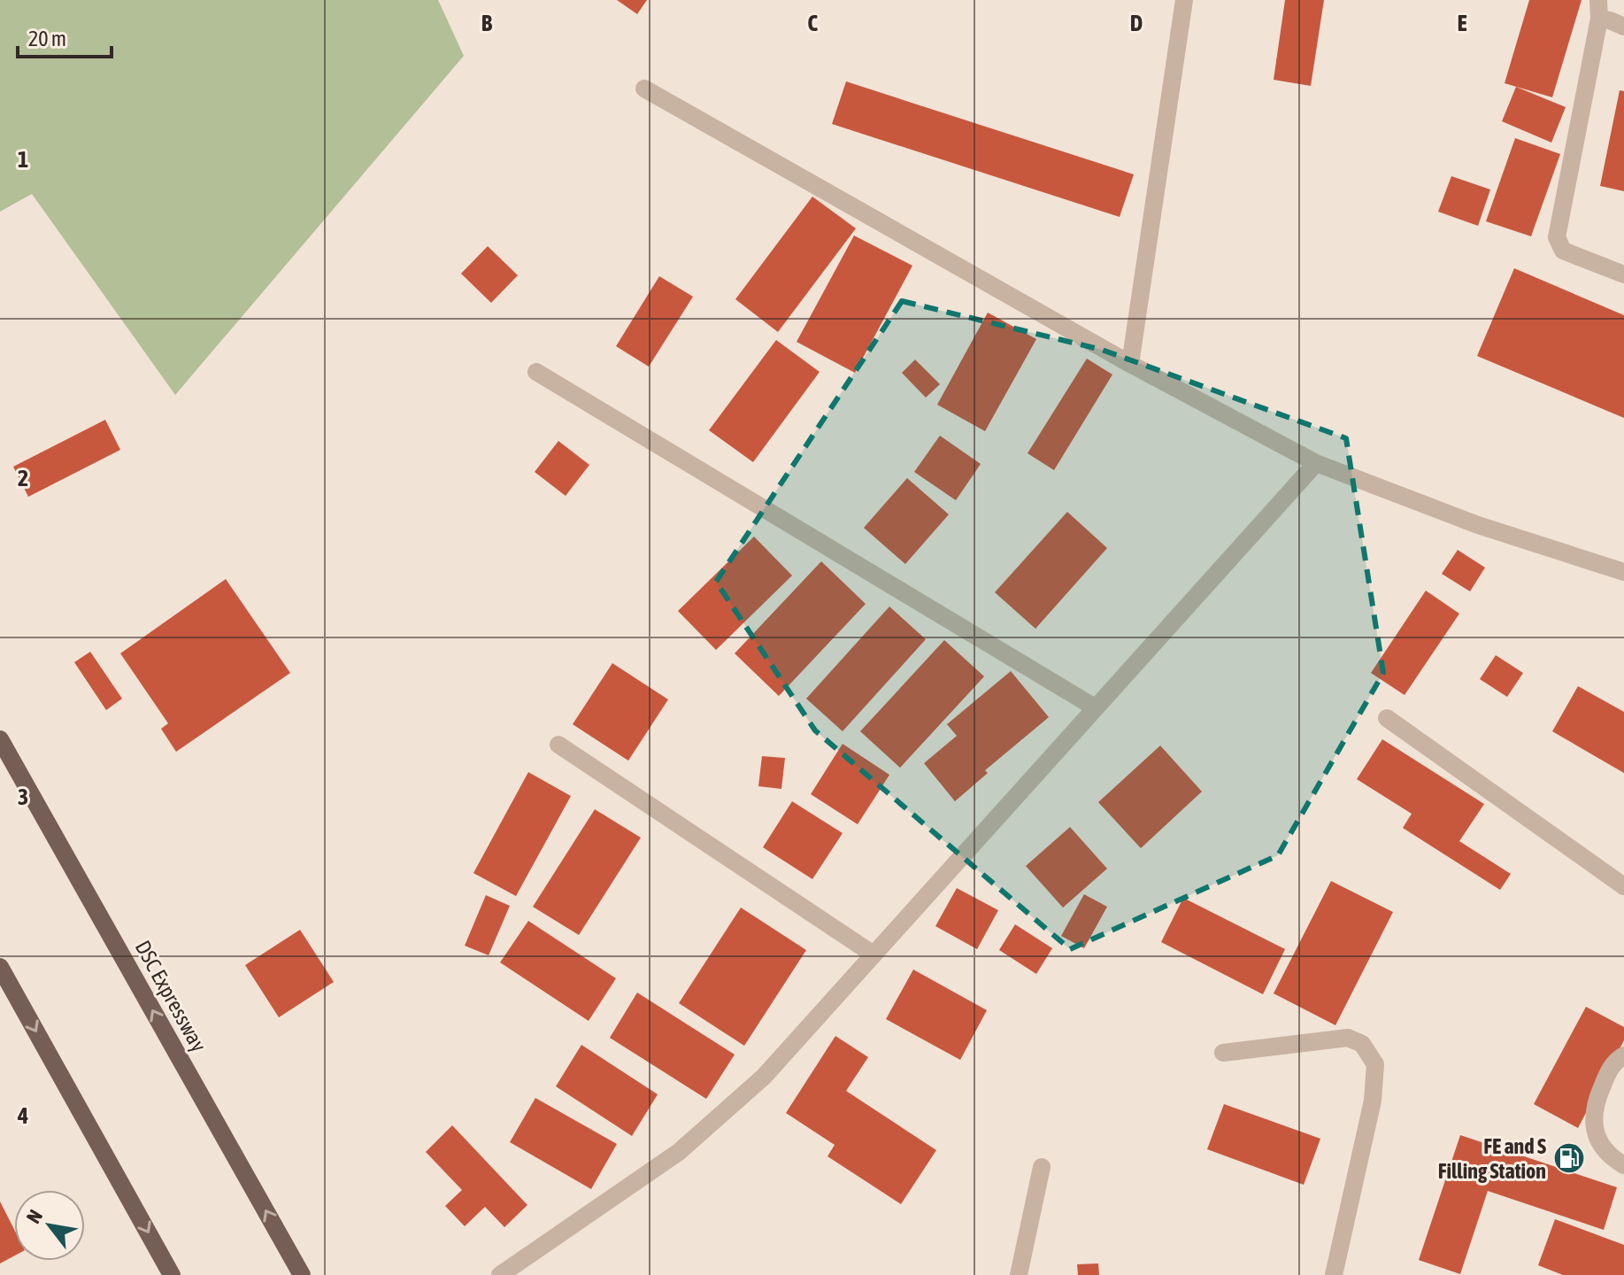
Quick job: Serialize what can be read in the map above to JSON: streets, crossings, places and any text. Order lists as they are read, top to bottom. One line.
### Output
{"streets":{"main road":["DSC Expressway"]},"places":{"fuel station":["FE and S Filling Station"]},"scale_bar":"20 m","north":"top left","grid":{"columns":["B","C","D","E"],"rows":["1","2","3","4"]}}
